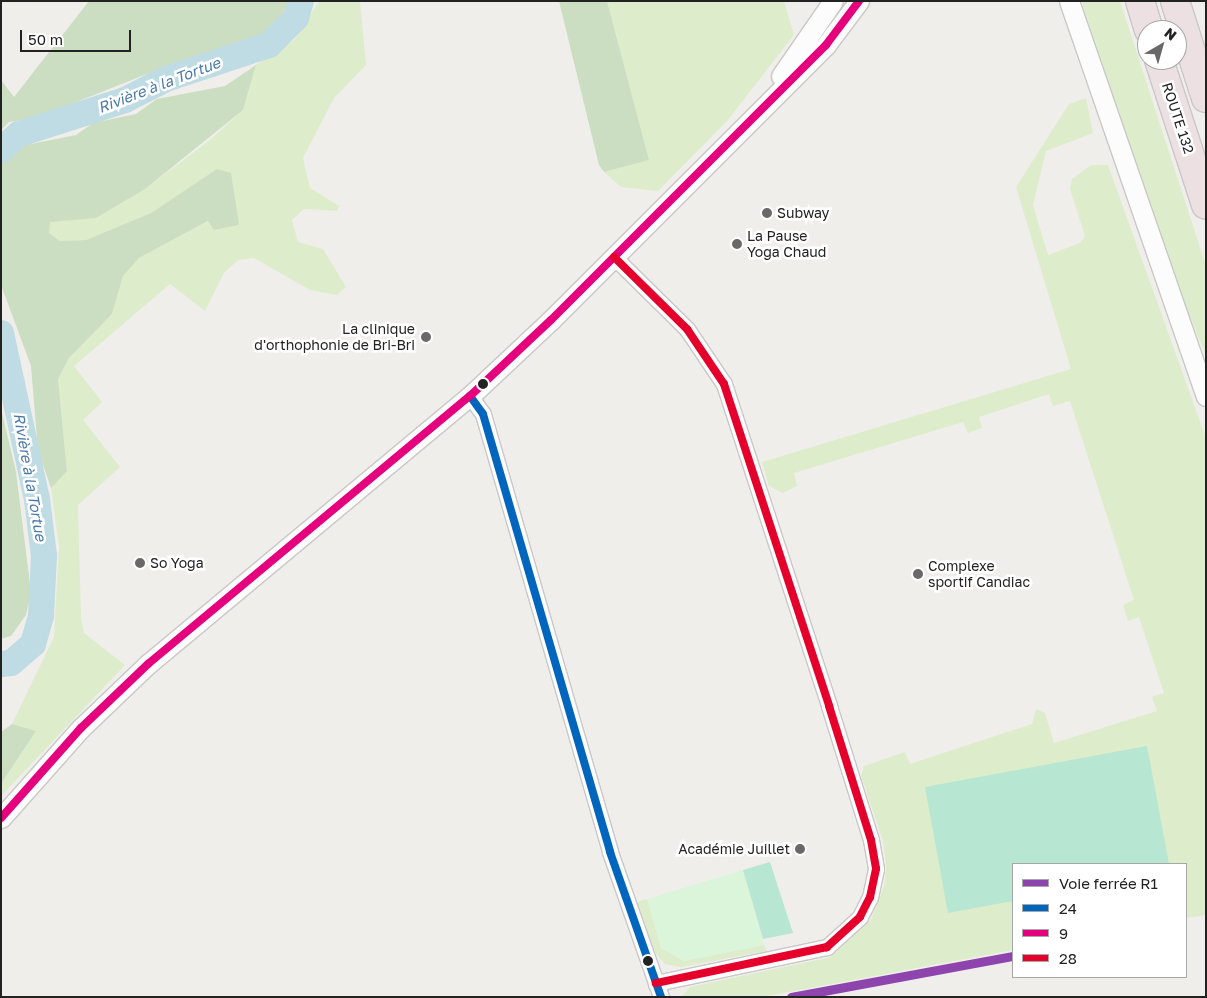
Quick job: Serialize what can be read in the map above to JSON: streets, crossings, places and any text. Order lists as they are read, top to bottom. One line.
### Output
{"streets":{"highway":["ROUTE 132"]},"water":["Rivière à la Tortue"],"places":["Subway","La Pause Yoga Chaud","La clinique d'orthophonie de Bri-Bri","So Yoga","Complexe sportif Candiac","Académie Juillet"],"lines":["transit line 9","transit line 28","transit line 24","rail line R1"],"legend":["Voie ferrée R1","24","9","28"],"scale_bar":"50 m","north":"top right"}
